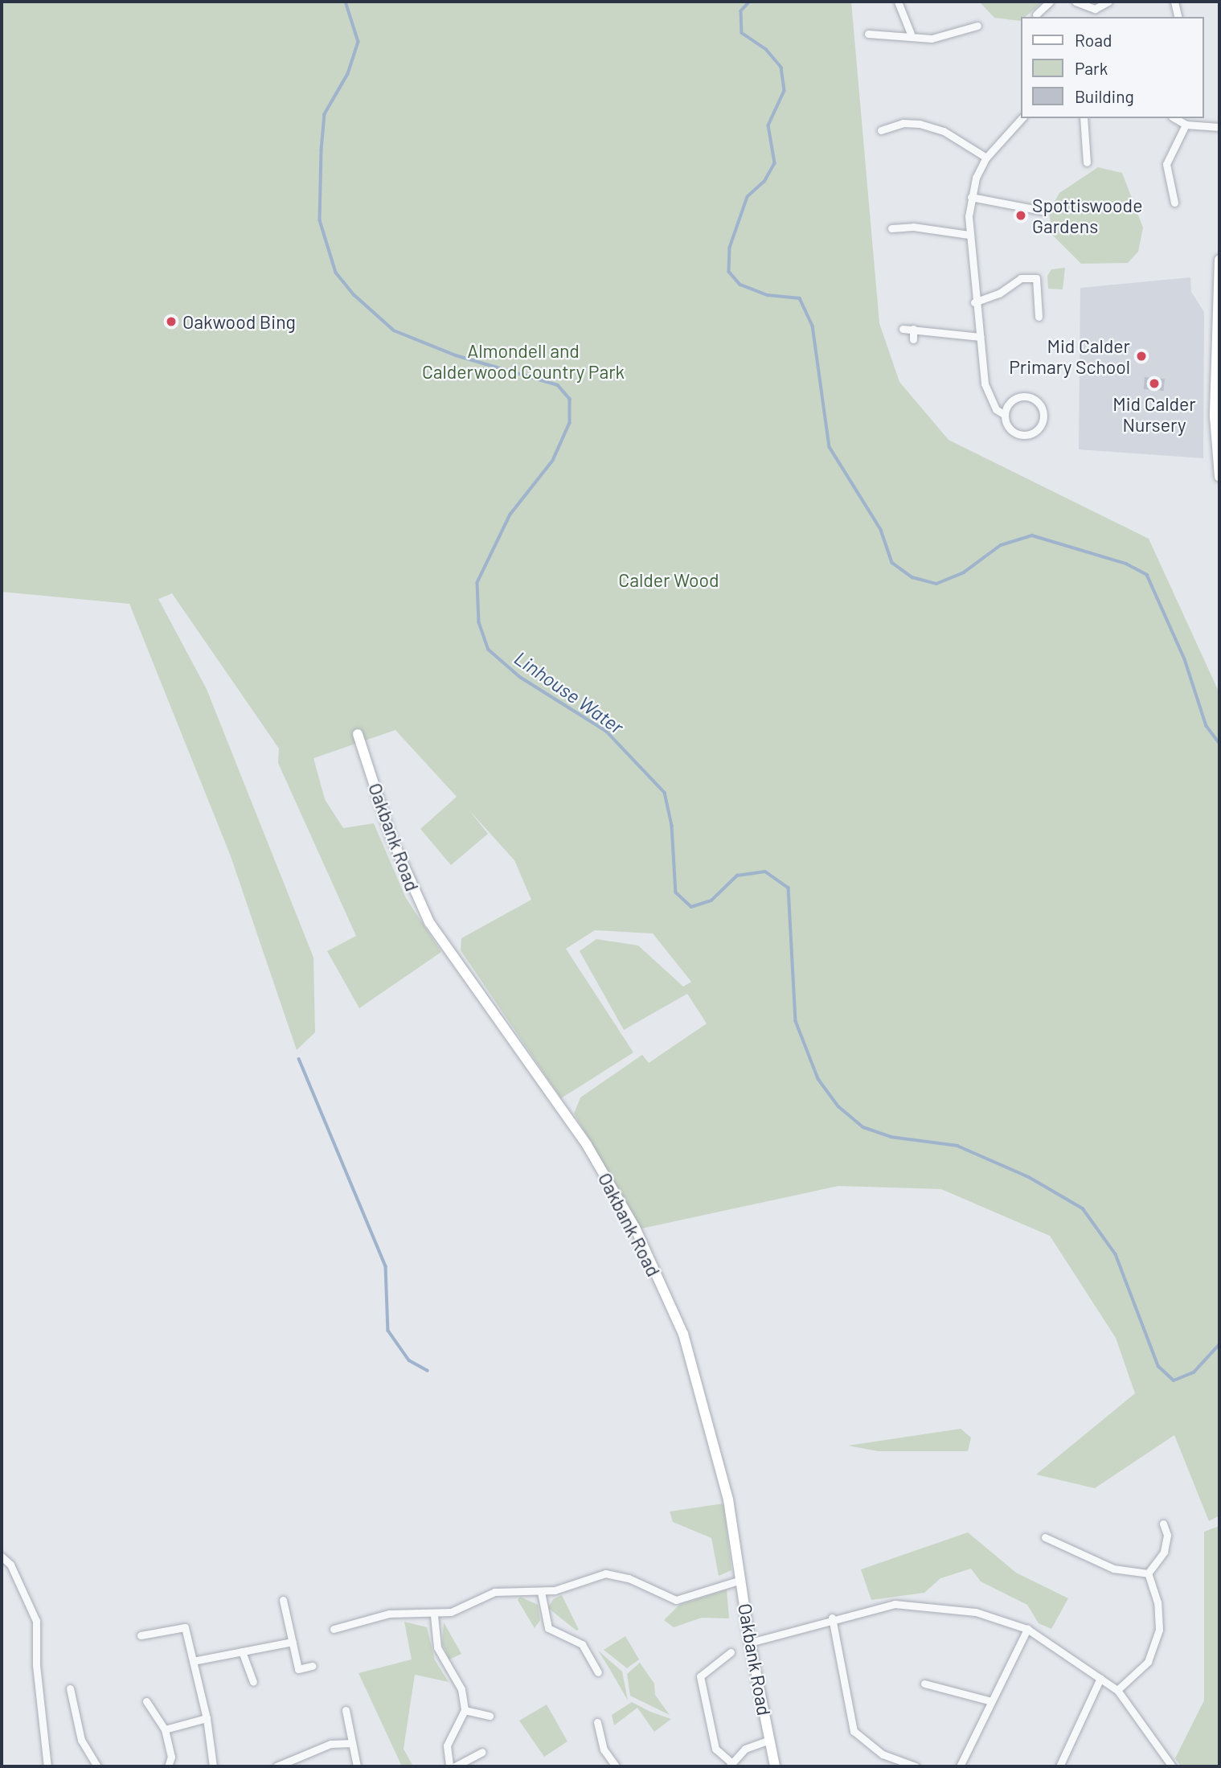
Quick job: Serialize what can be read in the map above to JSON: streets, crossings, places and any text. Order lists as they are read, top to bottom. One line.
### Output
{"streets":{"street":["Oakbank Road"]},"water":["Linhouse Water"],"parks":["Almondell and Calderwood Country Park","Calder Wood"],"places":["Spottiswoode Gardens","Oakwood Bing","Mid Calder Primary School","Mid Calder Nursery"],"legend":["Road","Park","Building"]}
